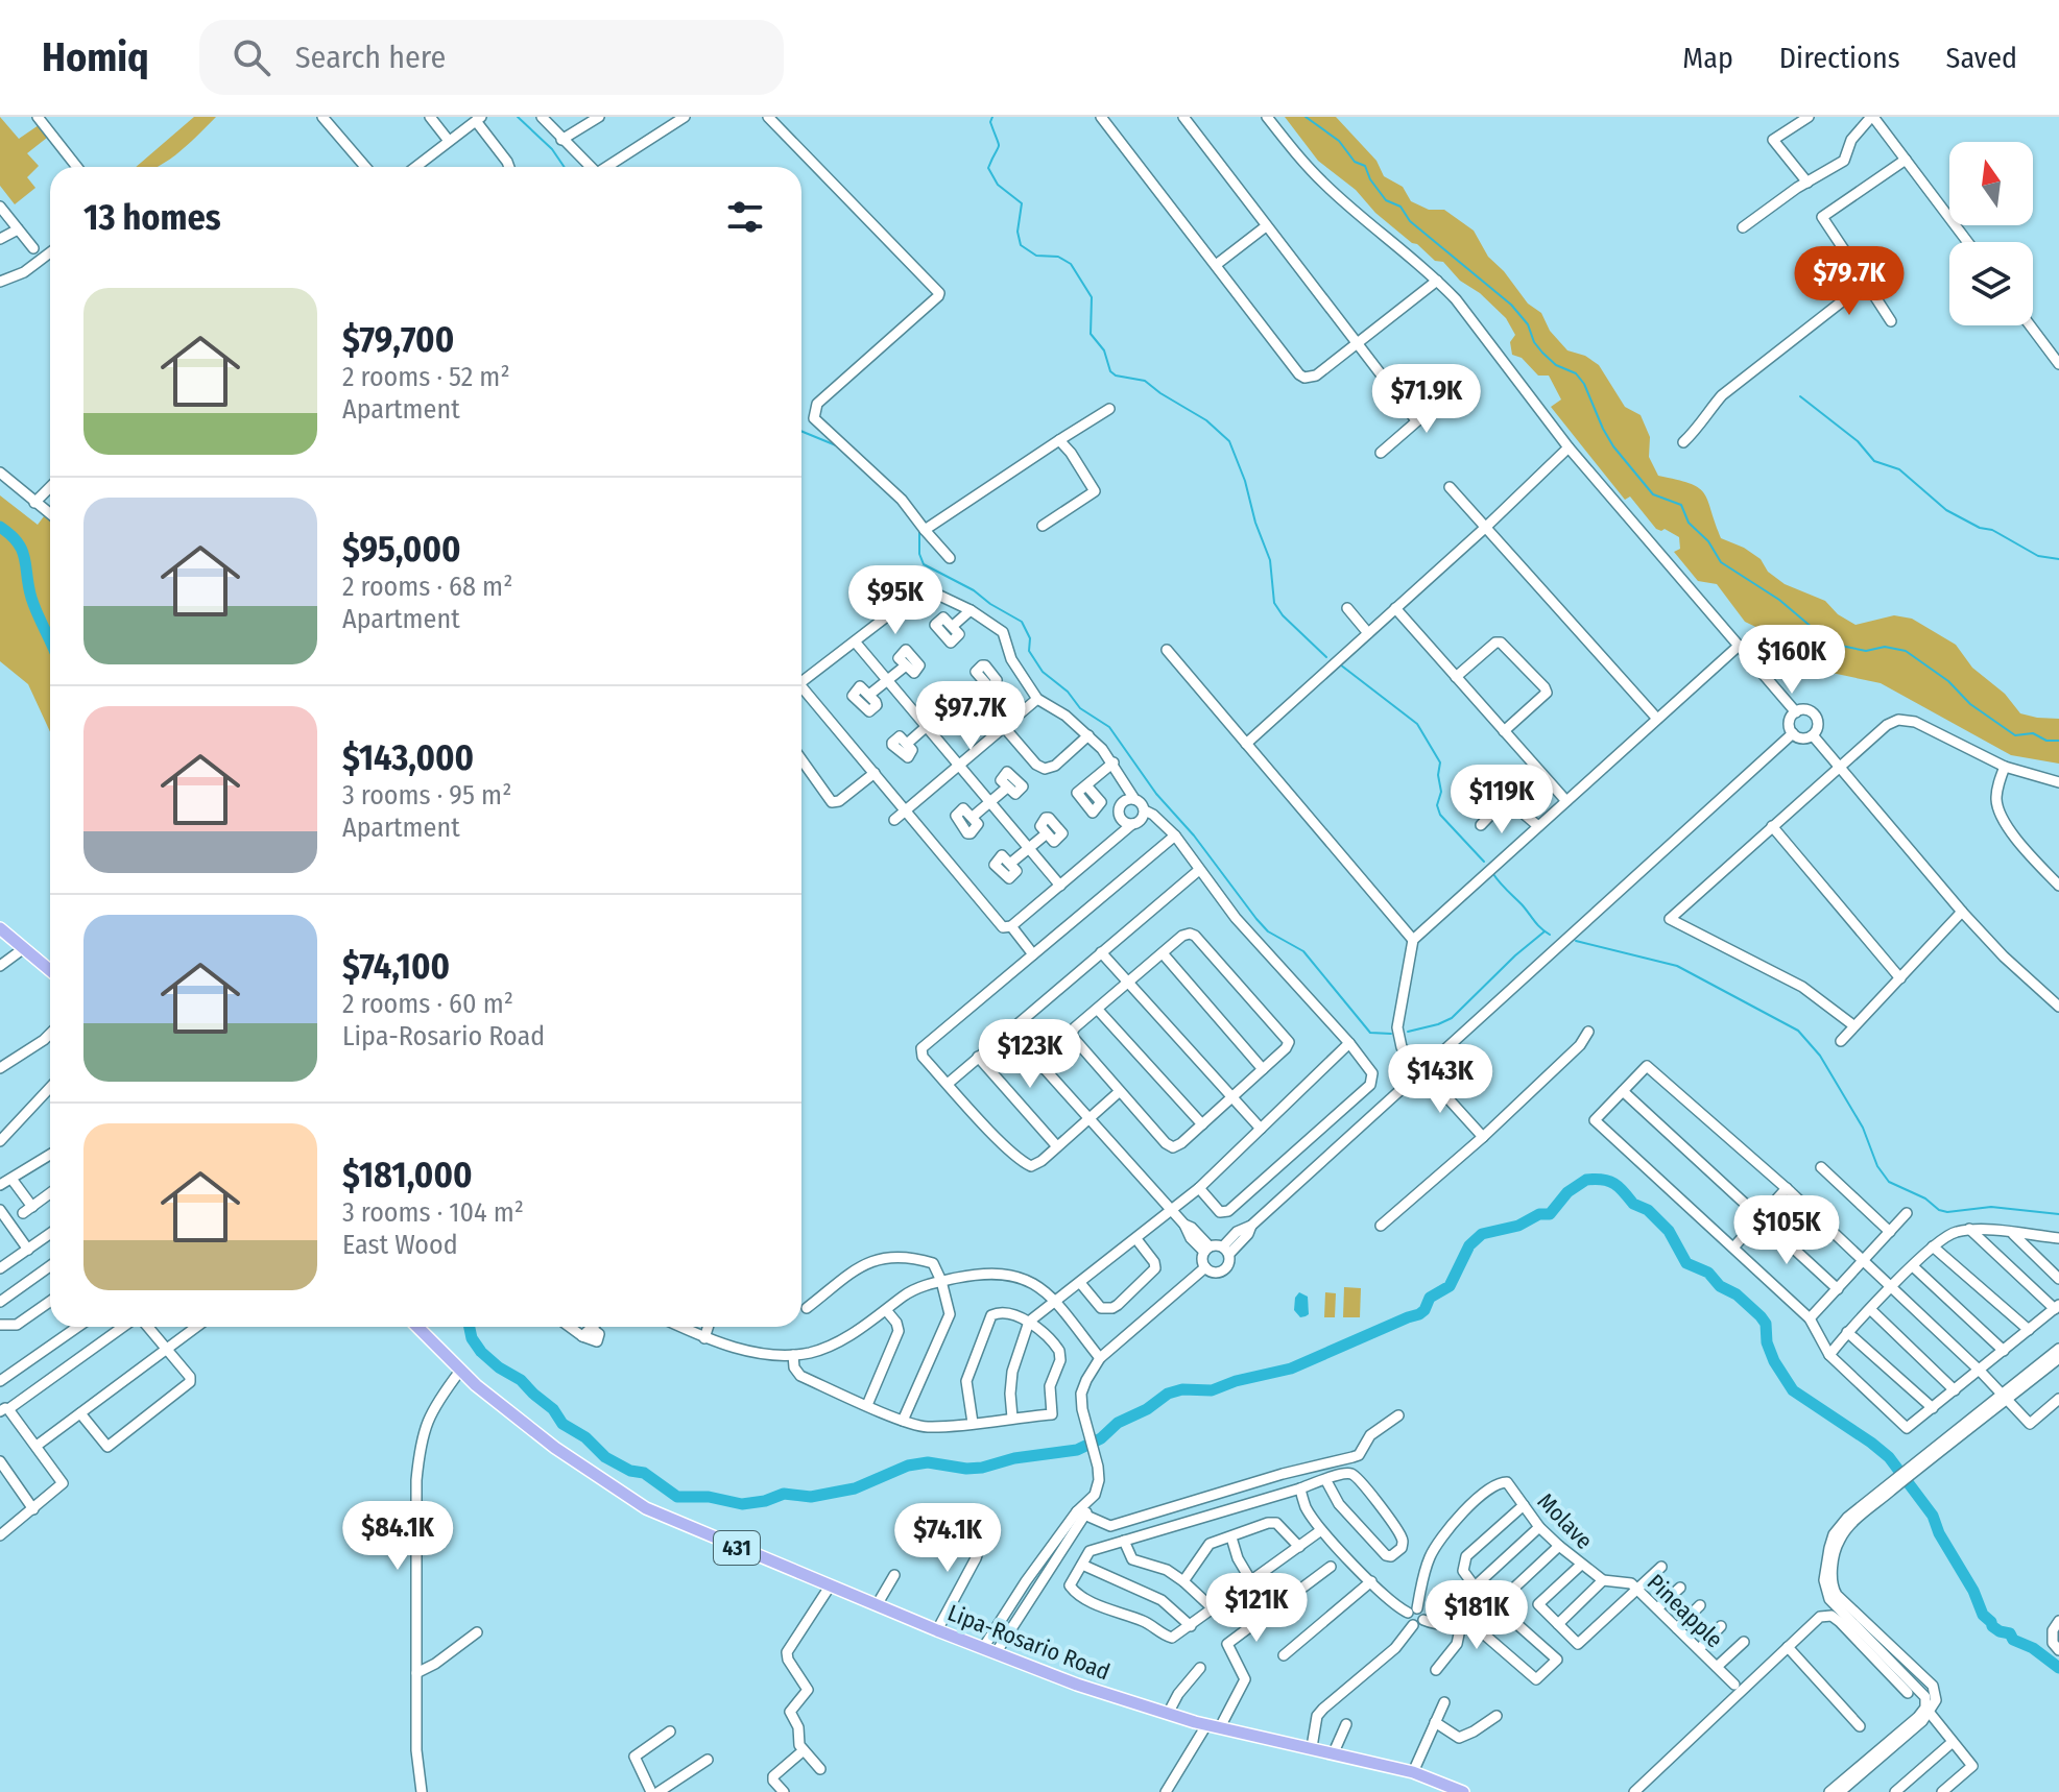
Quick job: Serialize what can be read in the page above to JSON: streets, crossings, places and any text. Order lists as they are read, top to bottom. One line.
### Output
{"streets":{"main road":["431","Lipa-Rosario Road"],"street":["Molave","Pineapple"]},"crossings":[["Molave","Pineapple"]],"north":"top","page":{"header":"Homiq","search":"Search here","nav":["Map","Directions","Saved"],"heading":"13 homes","price":["$79.7K","$71.9K","$95K","$160K","$97.7K","$119K","$123K","$143K","$105K","$84.1K","$74.1K","$121K","$181K"],"list":[{"name":"$79,700","note":"2 rooms · 52 m² · Apartment"},{"name":"$95,000","note":"2 rooms · 68 m² · Apartment"},{"name":"$143,000","note":"3 rooms · 95 m² · Apartment"},{"name":"$74,100","note":"2 rooms · 60 m² · Lipa-Rosario Road"},{"name":"$181,000","note":"3 rooms · 104 m² · East Wood"}]}}
